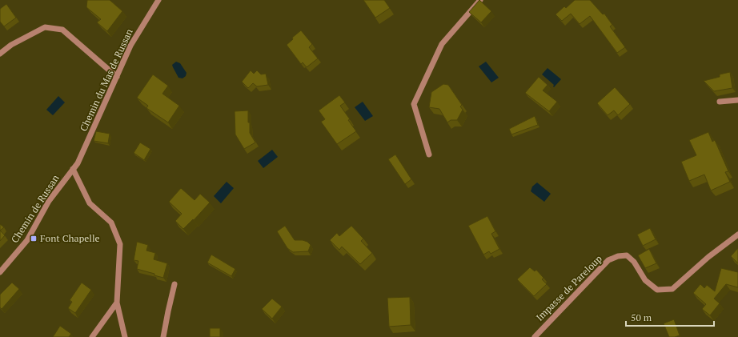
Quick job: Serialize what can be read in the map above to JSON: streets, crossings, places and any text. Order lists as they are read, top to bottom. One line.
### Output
{"streets":{"street":["Chemin du Mas de Russan","Chemin de Russan","Impasse de Pareloup"]},"crossings":[["Chemin du Mas de Russan","Chemin de Russan"]],"places":{"transit":["Font Chapelle"]},"scale_bar":"50 m"}
